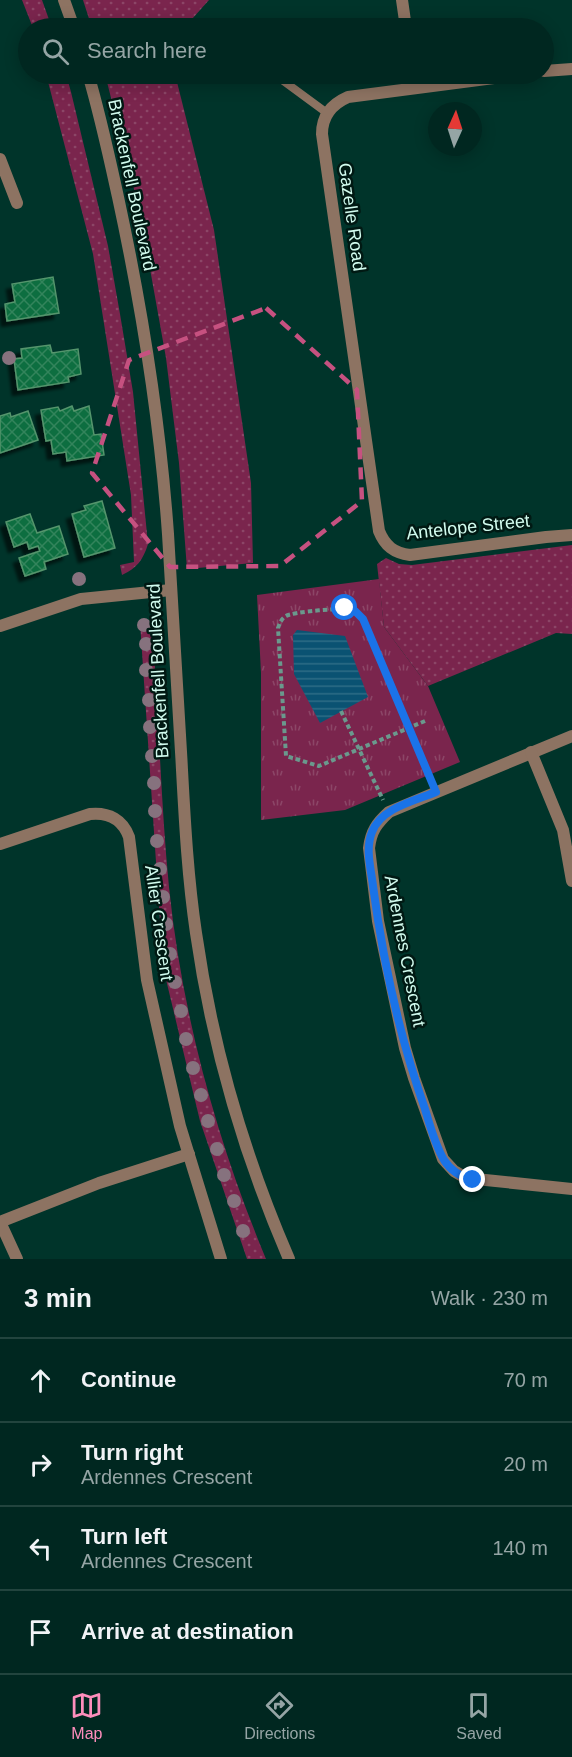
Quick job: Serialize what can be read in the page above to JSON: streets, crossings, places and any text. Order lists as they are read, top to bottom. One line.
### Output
{"streets":{"street":["Brackenfell Boulevard","Gazelle Road","Antelope Street","Allier Crescent","Ardennes Crescent"]},"crossings":[["Gazelle Road","Antelope Street"]],"north":"top","page":{"search":"Search here","heading":["3 min","Walk · 230 m"],"list":[["Continue","70 m"],["Turn right","Ardennes Crescent","20 m"],["Turn left","Ardennes Crescent","140 m"],"Arrive at destination"],"nav":["Map","Directions","Saved"]}}
